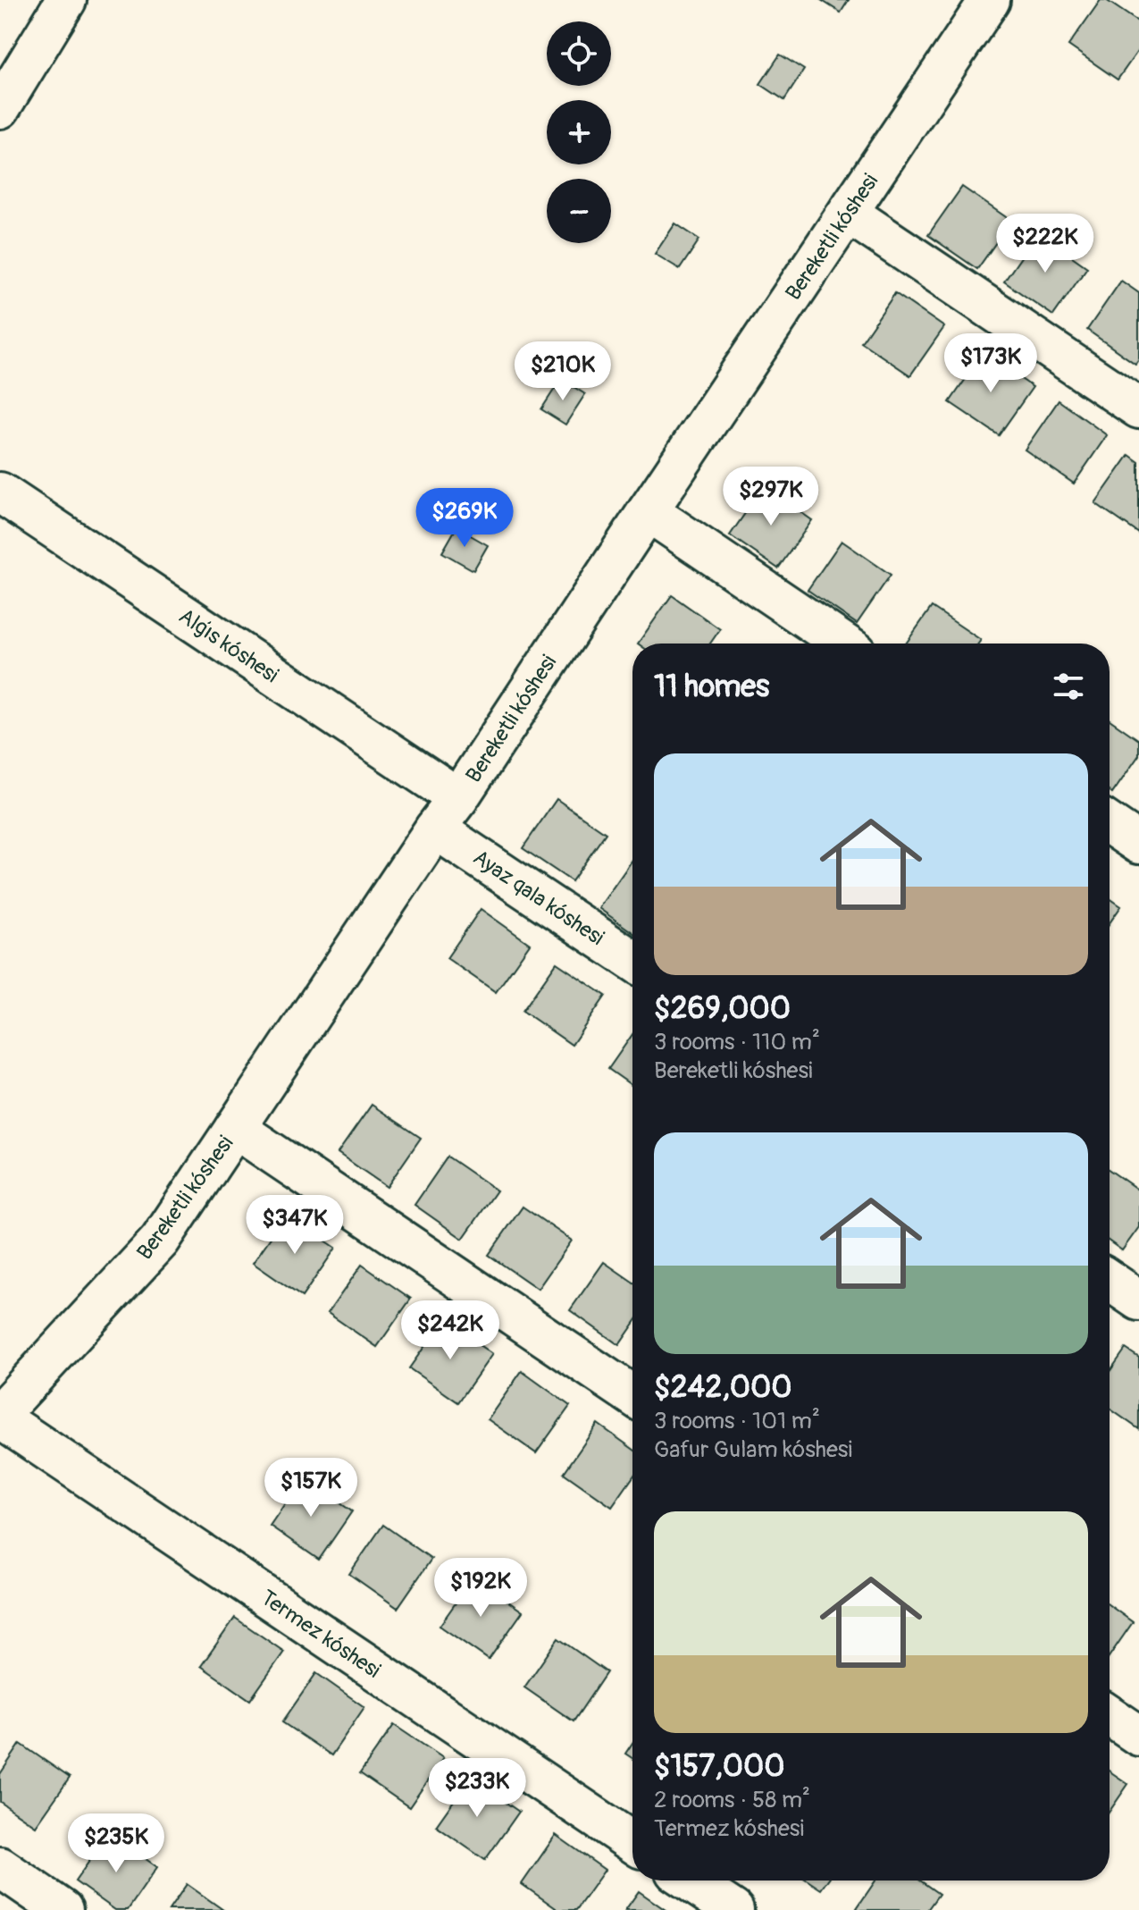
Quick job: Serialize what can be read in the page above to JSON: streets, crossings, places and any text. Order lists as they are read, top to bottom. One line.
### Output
{"streets":{"street":["Bereketli kóshesi","Alǵıs kóshesi","Ayaz qala kóshesi","Termez kóshesi"]},"crossings":[["Bereketli kóshesi","Alǵıs kóshesi"],["Bereketli kóshesi","Ayaz qala kóshesi"],["Alǵıs kóshesi","Ayaz qala kóshesi"]],"page":{"map_buttons":["+","−"],"price":["$222K","$173K","$210K","$297K","$269K","$347K","$242K","$157K","$192K","$233K","$235K"],"heading":"11 homes","list":[{"name":"$269,000","note":"3 rooms · 110 m² · Bereketli kóshesi"},{"name":"$242,000","note":"3 rooms · 101 m² · Gafur Gulam kóshesi"},{"name":"$157,000","note":"2 rooms · 58 m² · Termez kóshesi"}]}}
